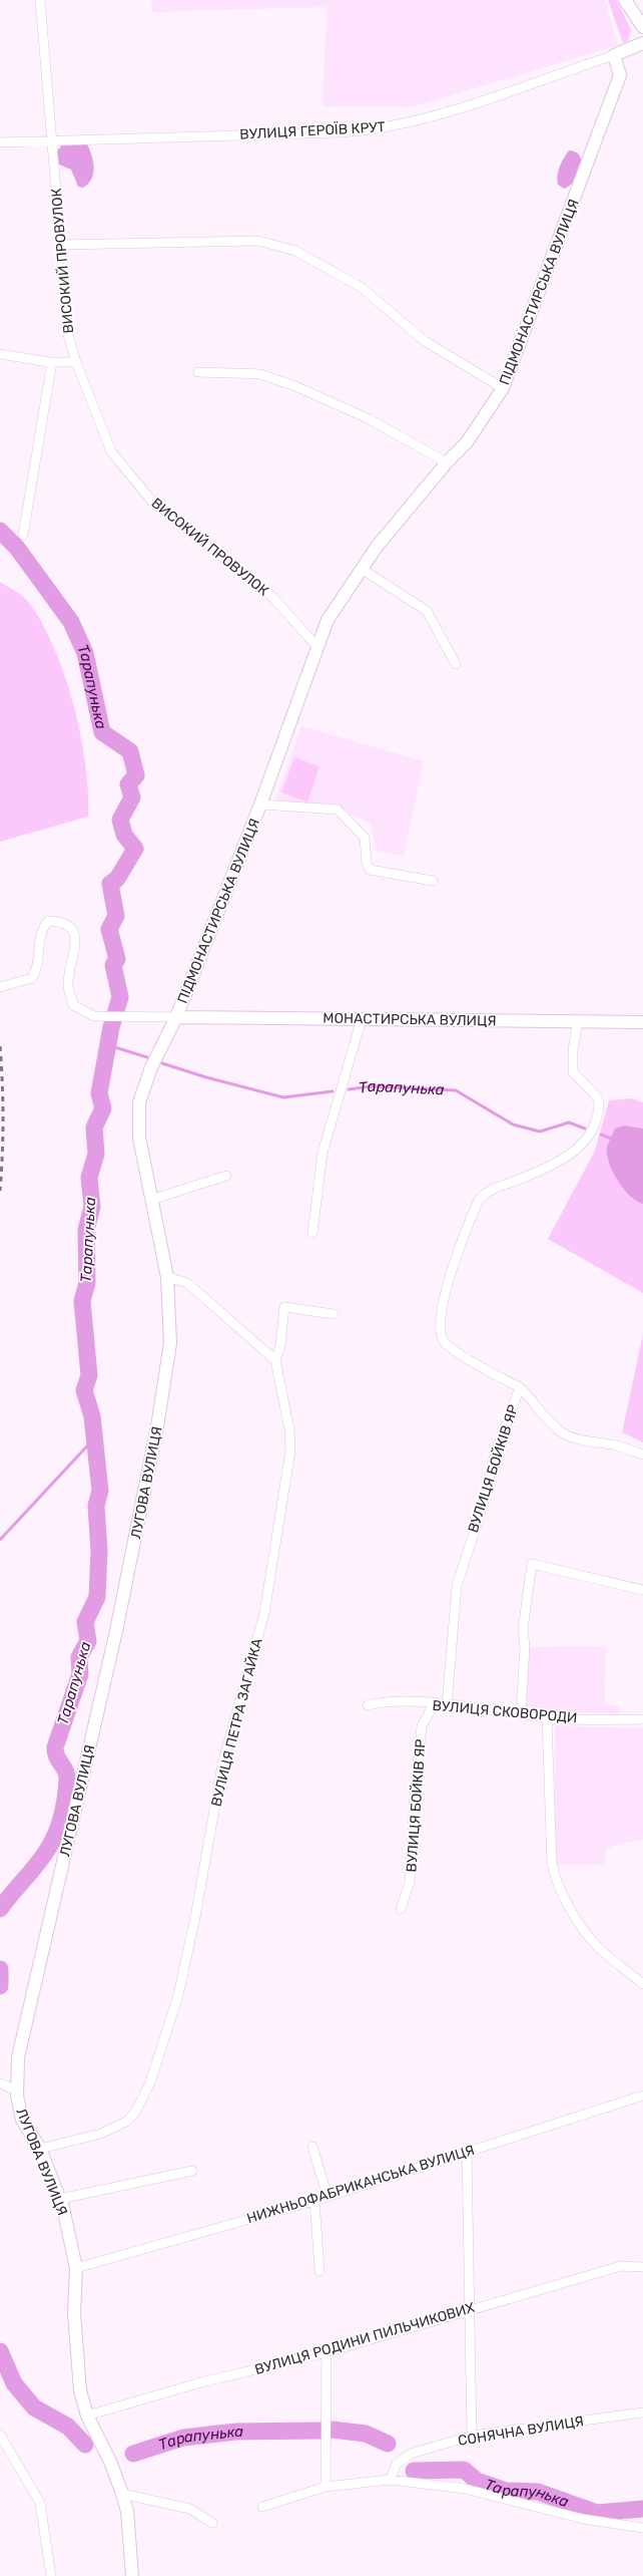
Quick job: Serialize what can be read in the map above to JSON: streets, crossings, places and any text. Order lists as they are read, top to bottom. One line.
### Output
{"streets":{"street":["ВУЛИЦЯ ГЕРОЇВ КРУТ","ВИСОКИЙ ПРОВУЛОК","ПІДМОНАСТИРСЬКА ВУЛИЦЯ","МОНАСТИРСЬКА ВУЛИЦЯ","ВУЛИЦЯ БОЙКІВ ЯР","ЛУГОВА ВУЛИЦЯ","ВУЛИЦЯ СКОВОРОДИ","ВУЛИЦЯ ПЕТРА ЗАГАЙКА","НИЖНЬОФАБРИКАНСЬКА ВУЛИЦЯ","ВУЛИЦЯ РОДИНИ ПИЛЬЧИКОВИХ","СОНЯЧНА ВУЛИЦЯ"]},"crossings":[["ВУЛИЦЯ ГЕРОЇВ КРУТ","ВИСОКИЙ ПРОВУЛОК"],["ВУЛИЦЯ ГЕРОЇВ КРУТ","ПІДМОНАСТИРСЬКА ВУЛИЦЯ"],["ВИСОКИЙ ПРОВУЛОК","ПІДМОНАСТИРСЬКА ВУЛИЦЯ"],["ПІДМОНАСТИРСЬКА ВУЛИЦЯ","МОНАСТИРСЬКА ВУЛИЦЯ"],["ПІДМОНАСТИРСЬКА ВУЛИЦЯ","ЛУГОВА ВУЛИЦЯ"],["МОНАСТИРСЬКА ВУЛИЦЯ","ВУЛИЦЯ БОЙКІВ ЯР"],["МОНАСТИРСЬКА ВУЛИЦЯ","ЛУГОВА ВУЛИЦЯ"],["ВУЛИЦЯ БОЙКІВ ЯР","ВУЛИЦЯ СКОВОРОДИ"],["ЛУГОВА ВУЛИЦЯ","ВУЛИЦЯ ПЕТРА ЗАГАЙКА"],["ЛУГОВА ВУЛИЦЯ","НИЖНЬОФАБРИКАНСЬКА ВУЛИЦЯ"],["ЛУГОВА ВУЛИЦЯ","ВУЛИЦЯ РОДИНИ ПИЛЬЧИКОВИХ"]],"water":["Тарапунька"]}
